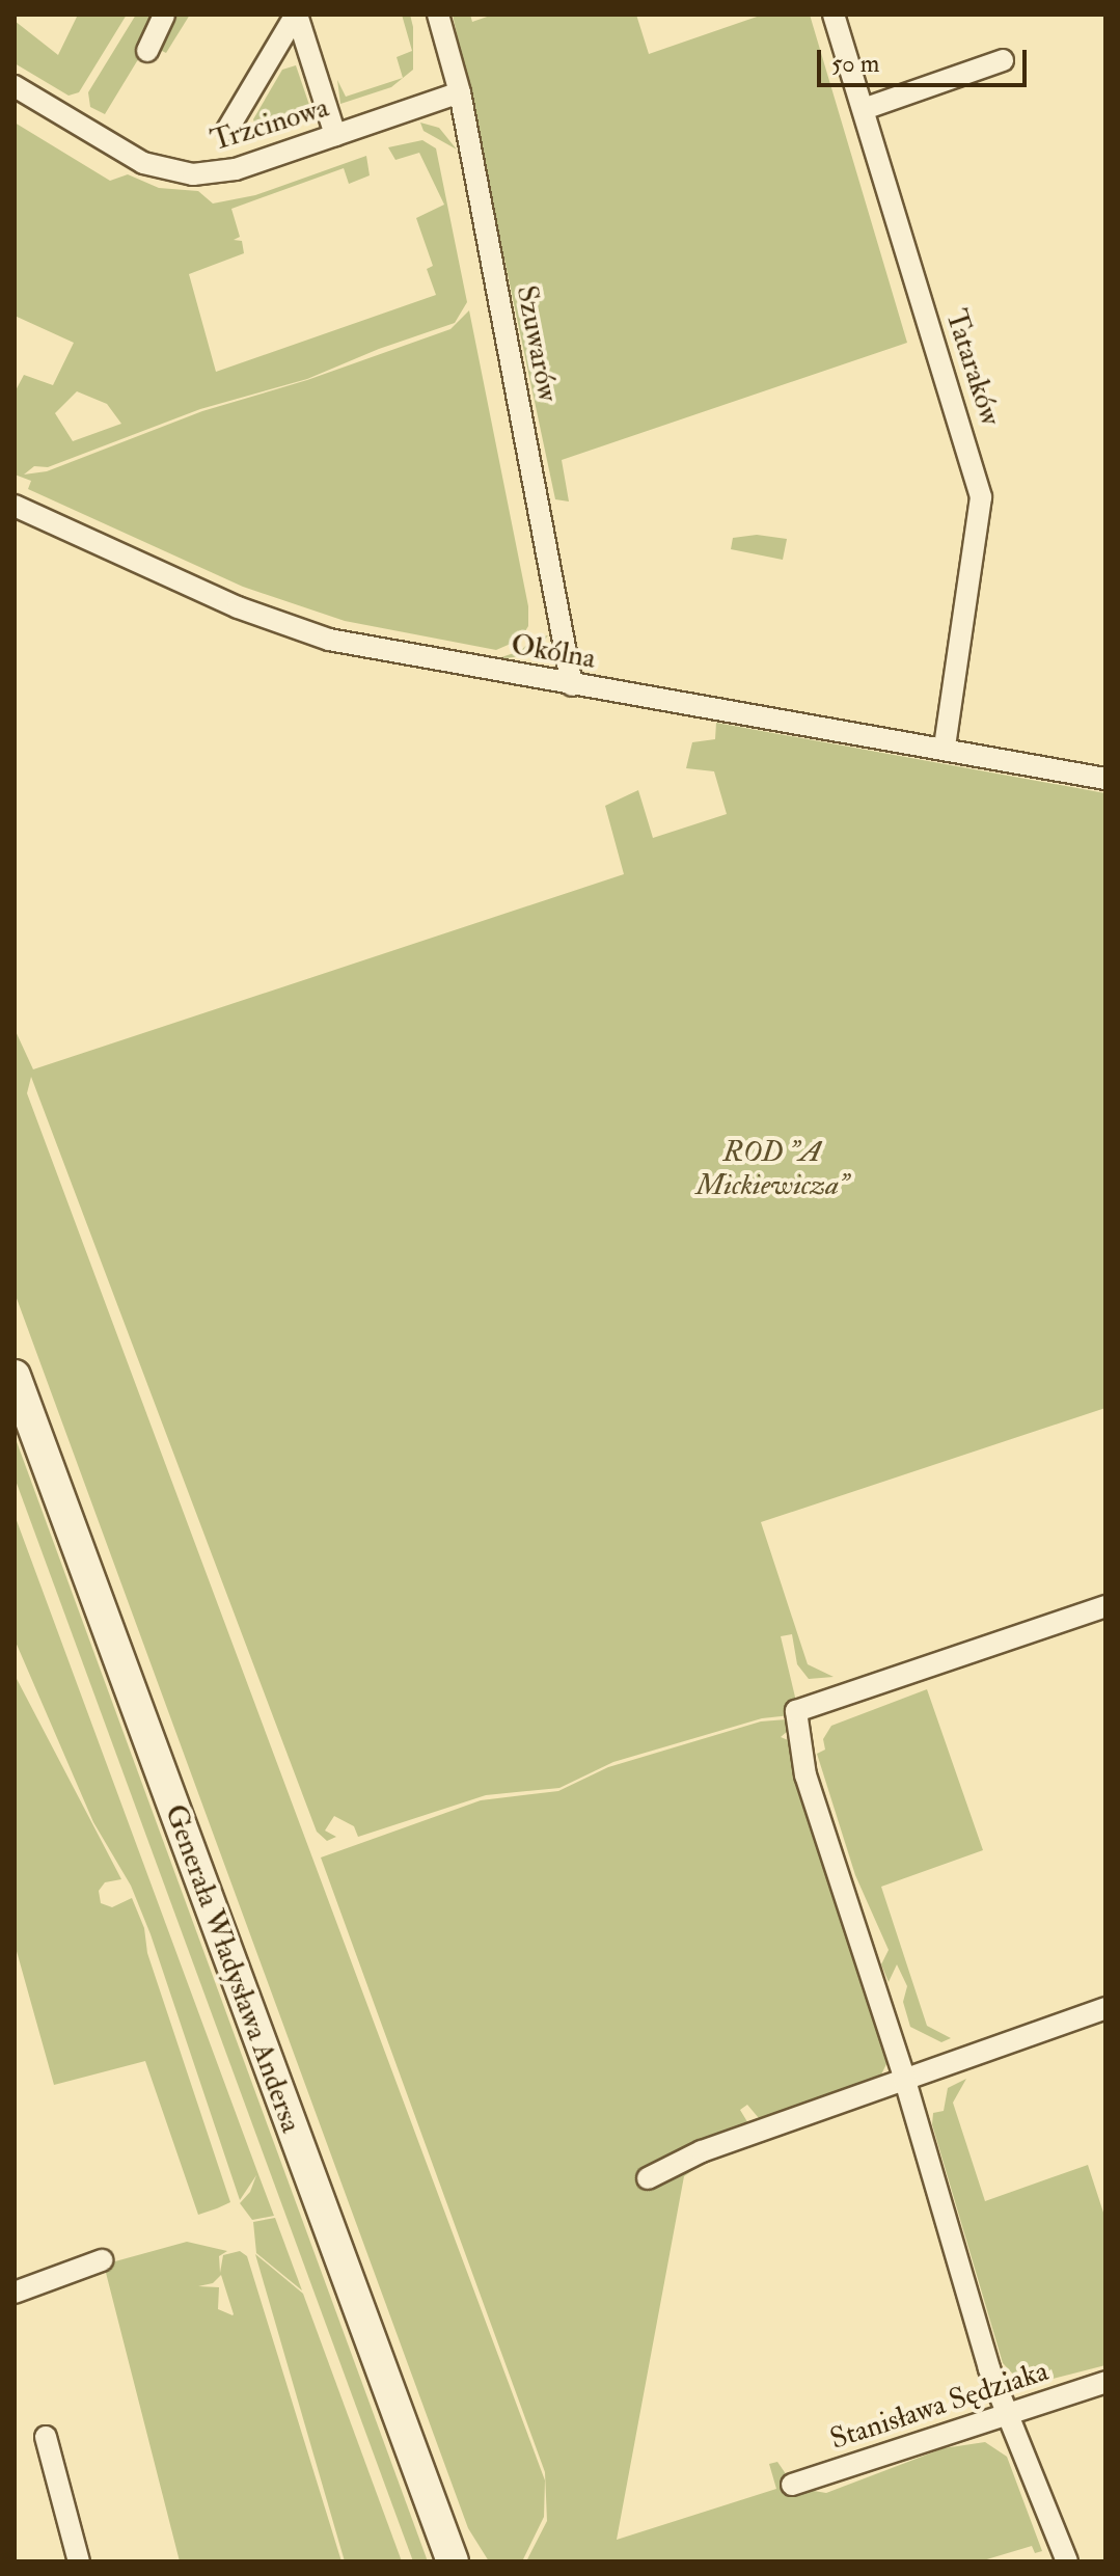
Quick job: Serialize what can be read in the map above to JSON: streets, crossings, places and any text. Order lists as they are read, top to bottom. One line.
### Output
{"streets":{"main road":["Generała Władysława Andersa"],"street":["Trzcinowa","Szuwarów","Tataraków","Okólna","Stanisława Sędziaka"]},"crossings":[["Trzcinowa","Szuwarów"],["Szuwarów","Okólna"],["Tataraków","Okólna"]],"parks":["ROD \"A Mickiewicza\""],"scale_bar":"50 m"}
